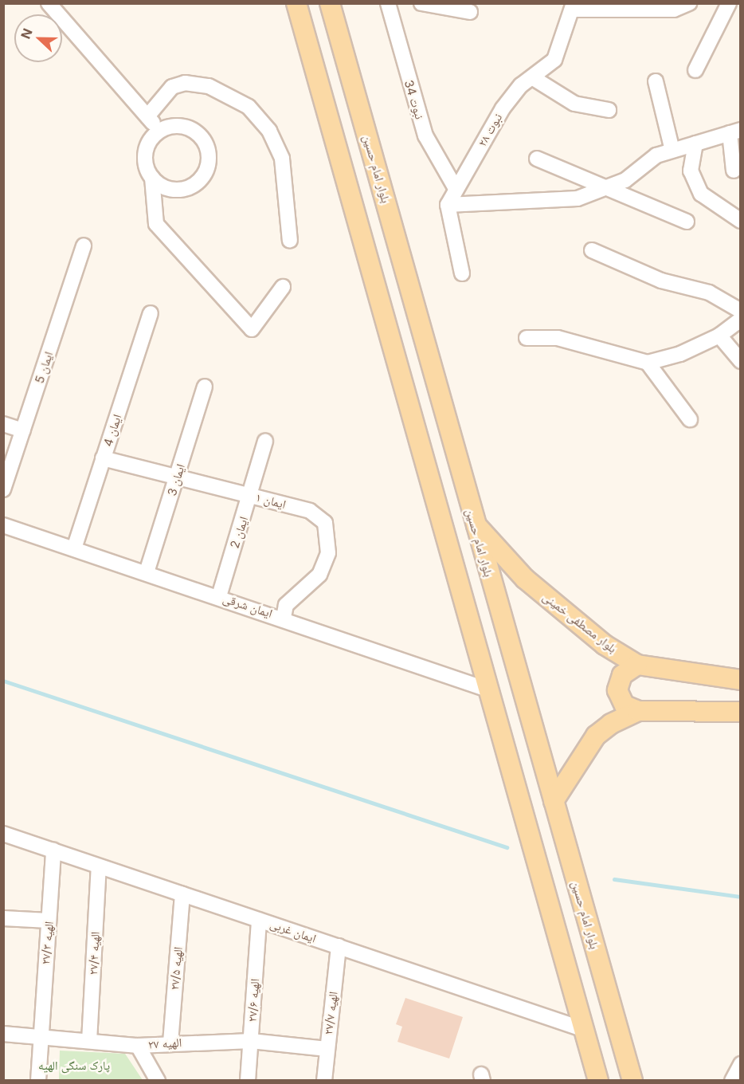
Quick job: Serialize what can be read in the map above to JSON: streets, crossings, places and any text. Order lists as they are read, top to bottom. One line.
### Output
{"streets":{"main road":["بلوار امام حسین","بلوار مصطفی خمینی"],"street":["نبوت 34","نبوت ۲۸","ایمان 5","ایمان 4","ایمان 3","ایمان ۱","ایمان 2","ایمان شرقی","ایمان غربی","الهیه ۲۷/۳","الهیه ۲۷/۴","الهیه ۲۷/۵","الهیه ۲۷/۶","الهیه ۲۷/۷","الهیه ۲۷"]},"crossings":[["نبوت 34","نبوت ۲۸"],["بلوار امام حسین","بلوار مصطفی خمینی"],["ایمان 4","ایمان ۱"],["ایمان 4","ایمان شرقی"],["ایمان 3","ایمان ۱"],["ایمان 3","ایمان شرقی"],["ایمان ۱","ایمان 2"],["ایمان ۱","ایمان شرقی"],["ایمان 2","ایمان شرقی"],["ایمان غربی","الهیه ۲۷/۳"],["ایمان غربی","الهیه ۲۷/۴"],["ایمان غربی","الهیه ۲۷/۵"],["ایمان غربی","الهیه ۲۷/۶"],["ایمان غربی","الهیه ۲۷/۷"],["الهیه ۲۷/۳","الهیه ۲۷"],["الهیه ۲۷/۴","الهیه ۲۷"],["الهیه ۲۷/۵","الهیه ۲۷"],["الهیه ۲۷/۶","الهیه ۲۷"],["الهیه ۲۷/۷","الهیه ۲۷"]],"parks":["پارک سنگی الهیه"],"north":"left"}
